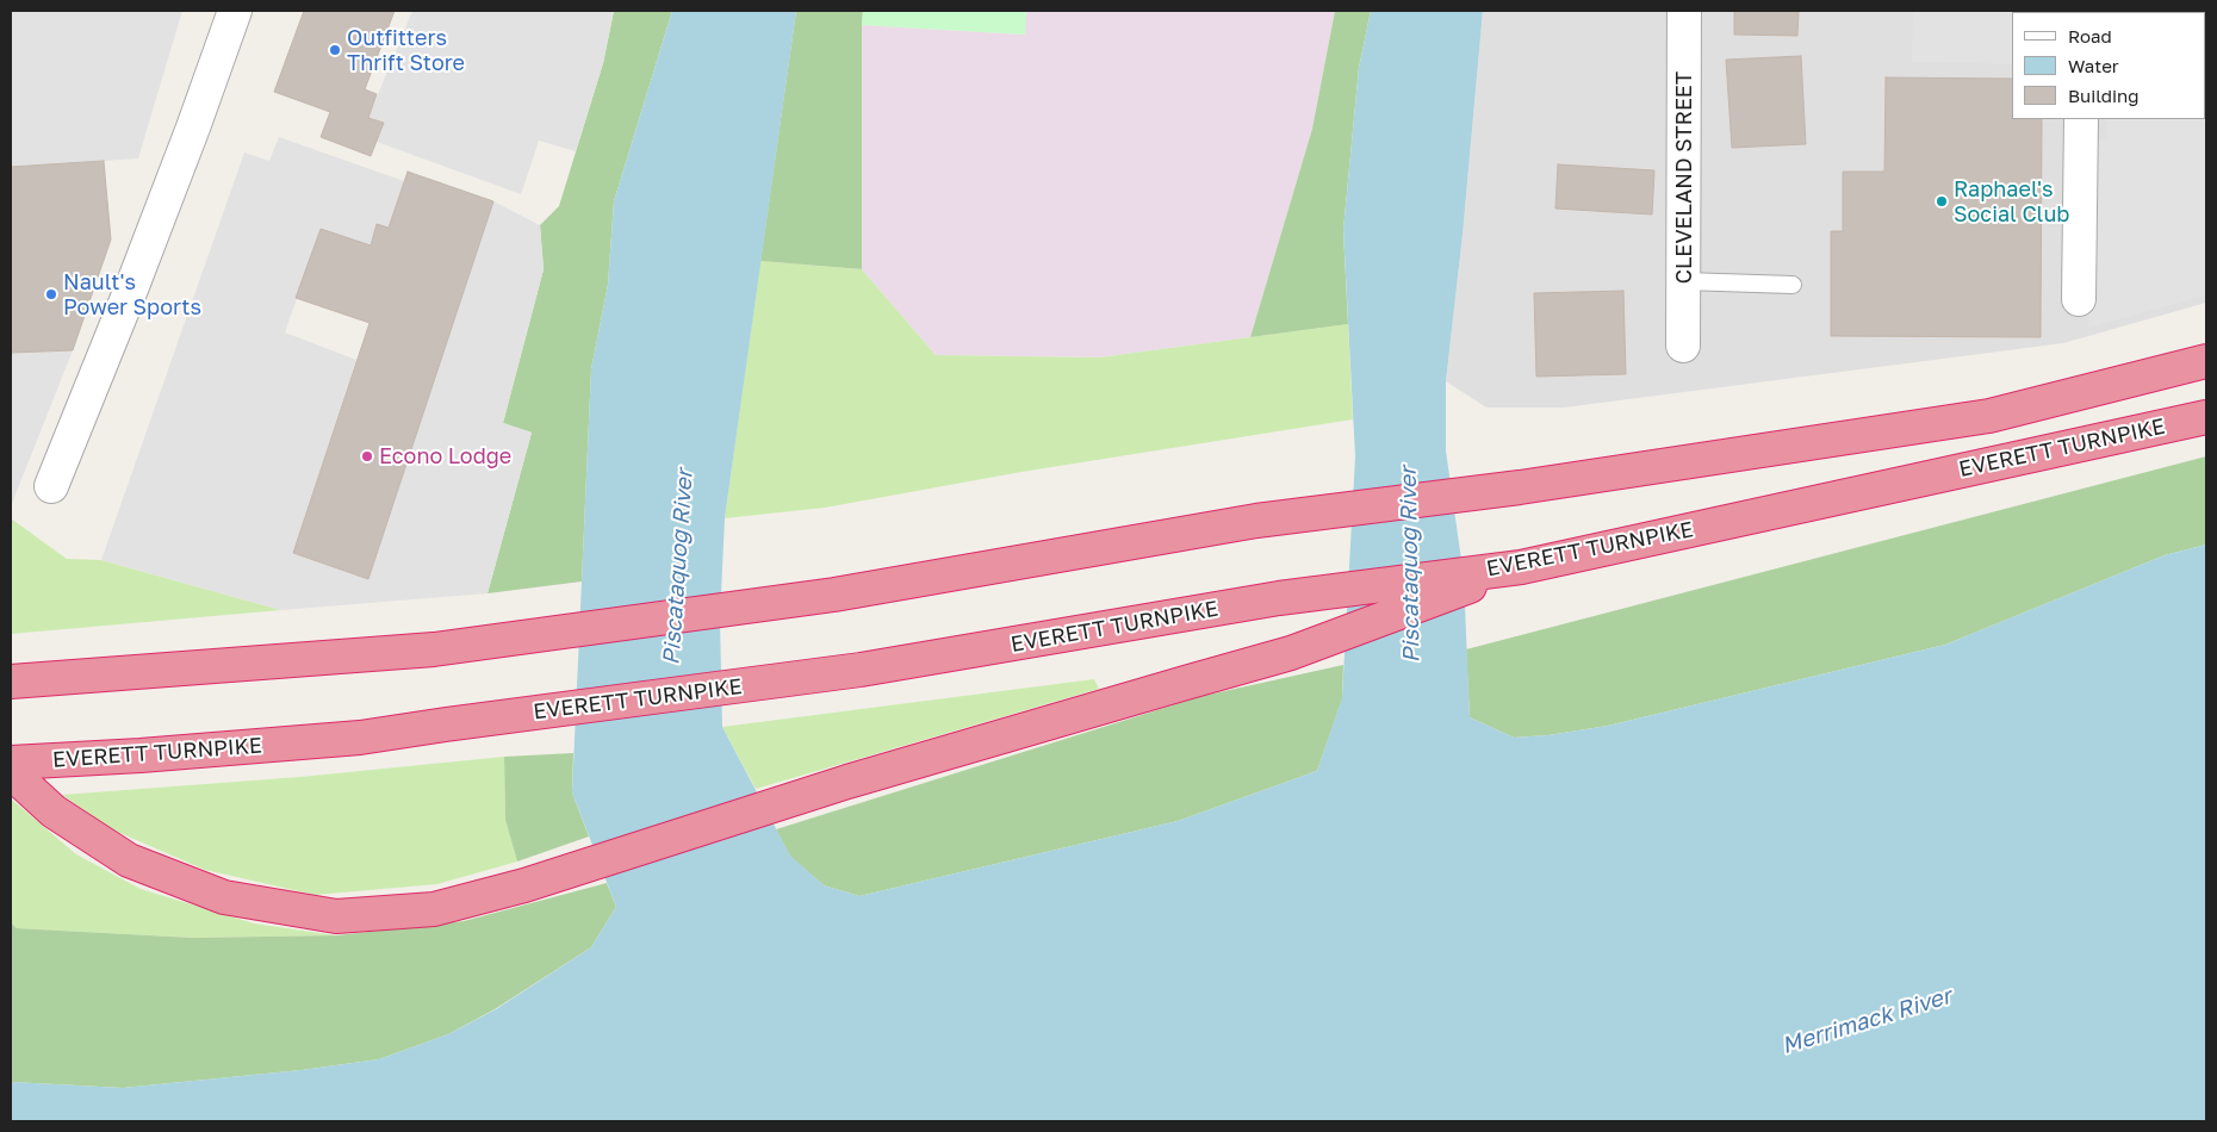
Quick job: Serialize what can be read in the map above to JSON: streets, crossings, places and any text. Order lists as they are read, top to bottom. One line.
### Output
{"streets":{"highway":["EVERETT TURNPIKE"],"street":["CLEVELAND STREET"]},"water":["Piscataquog River","Merrimack River"],"places":["Outfitters Thrift Store","Raphael's Social Club","Nault's Power Sports","Econo Lodge"],"legend":["Road","Water","Building"]}
